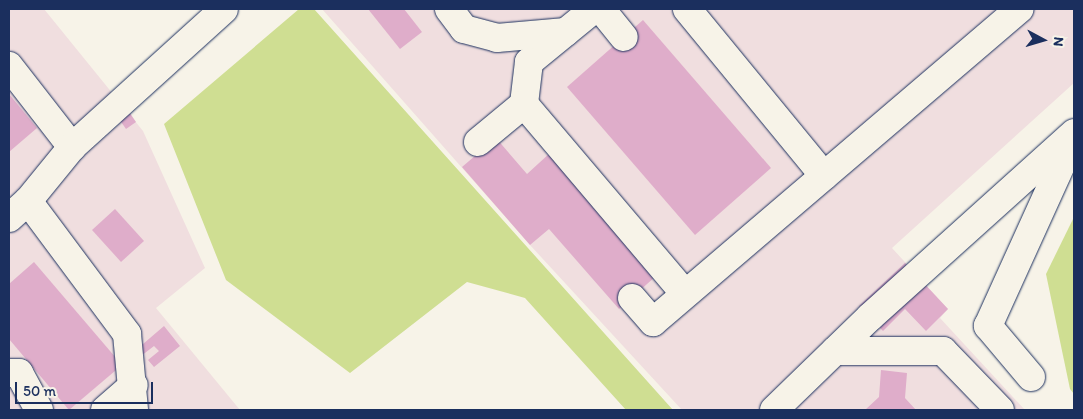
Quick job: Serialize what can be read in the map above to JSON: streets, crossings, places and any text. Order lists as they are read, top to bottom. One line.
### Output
{"scale_bar":"50 m","north":"right"}
